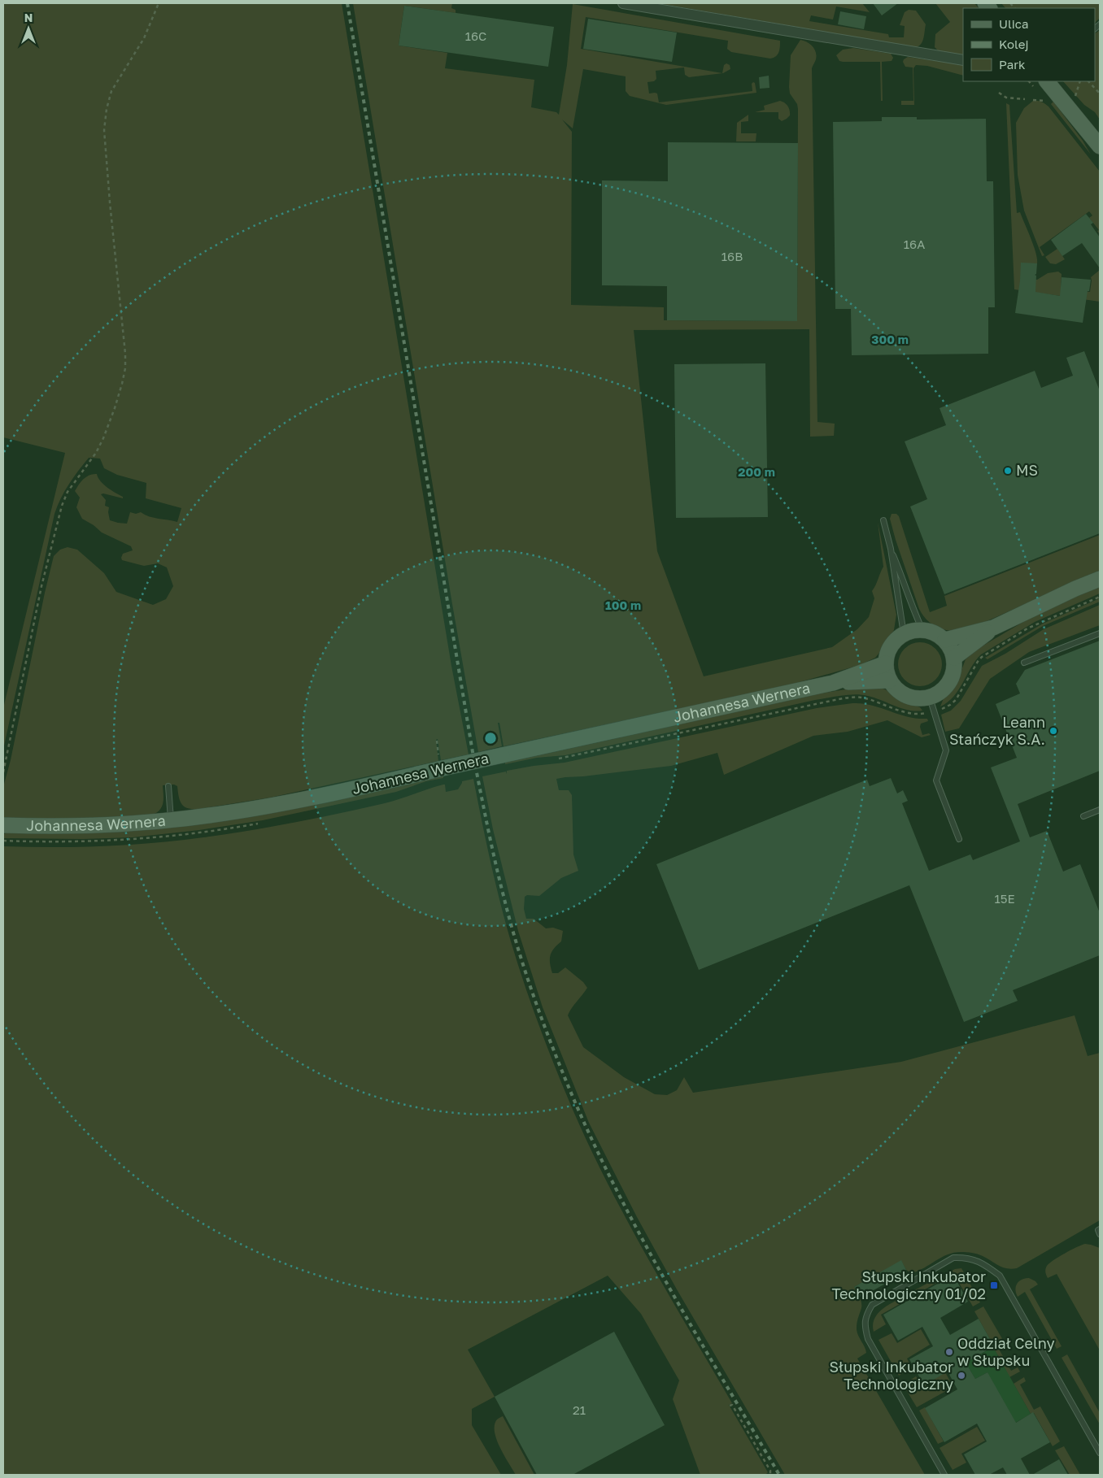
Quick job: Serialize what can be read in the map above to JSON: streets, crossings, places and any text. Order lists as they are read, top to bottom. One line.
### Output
{"streets":{"main road":["Johannesa Wernera"]},"places":{"other":["MS","Leann Stańczyk S.A.","Oddział Celny w Słupsku","Słupski Inkubator Technologiczny"],"transit":["Słupski Inkubator Technologiczny 01/02"]},"house_numbers":["16C","16A","16B","15E","21"],"legend":["Ulica","Kolej","Park"],"north":"top","rings":["300 m","200 m","100 m"]}
